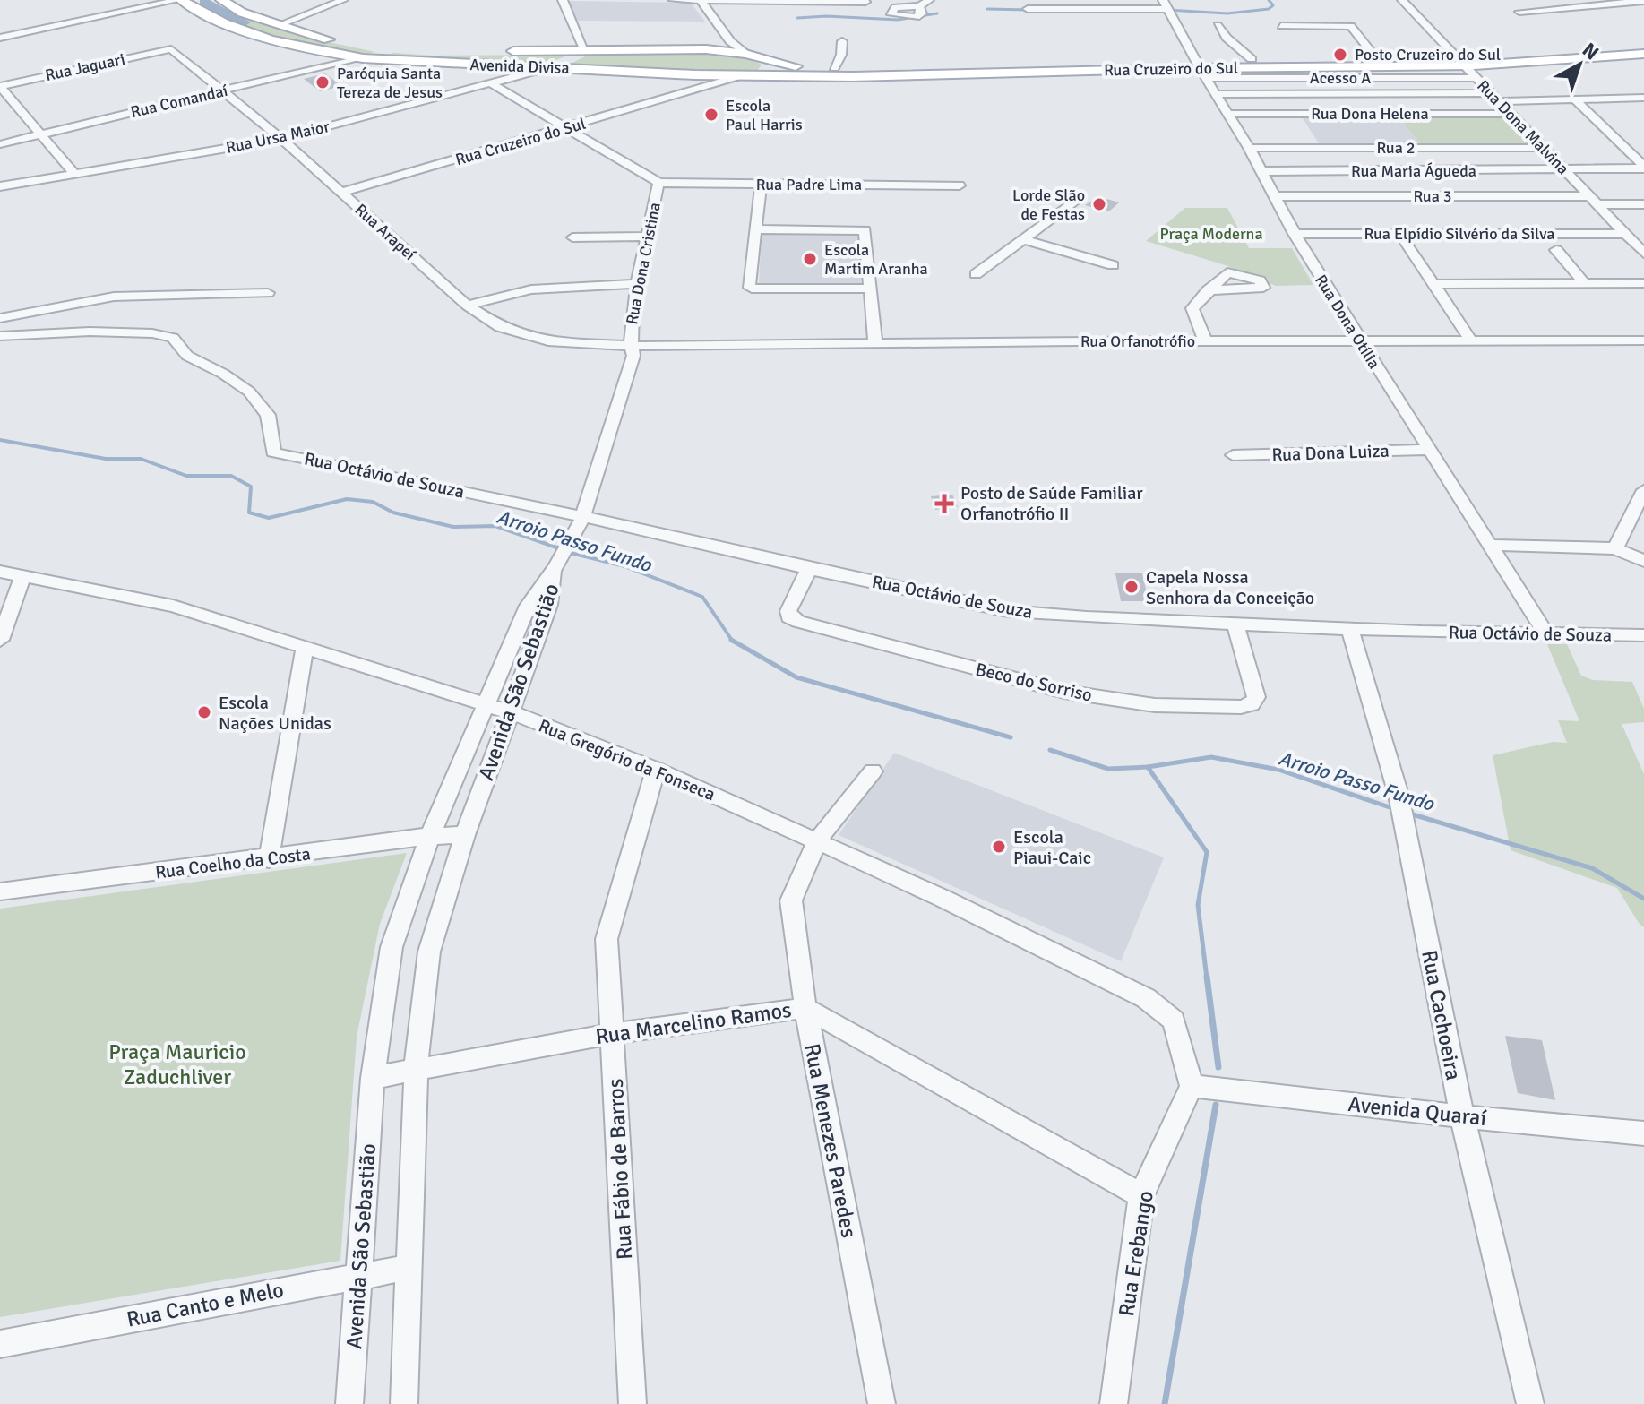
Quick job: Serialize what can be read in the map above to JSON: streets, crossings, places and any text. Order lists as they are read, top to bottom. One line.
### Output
{"streets":{"main road":["Avenida Divisa","Rua Cruzeiro do Sul"],"street":["Rua Jaguari","Acesso A","Rua Comandaí","Rua Dona Helena","Rua Dona Malvina","Rua Ursa Maior","Rua 2","Rua Maria Águeda","Rua Padre Lima","Rua 3","Rua Arapeí","Rua Elpídio Silvério da Silva","Rua Dona Cristina","Rua Dona Otília","Rua Orfanotrófio","Rua Dona Luiza","Rua Octávio de Souza","Avenida São Sebastião","Beco do Sorriso","Rua Gregório da Fonseca","Rua Coelho da Costa","Rua Cachoeira","Rua Marcelino Ramos","Avenida Quaraí","Rua Menezes Paredes","Rua Fábio de Barros","Rua Erebango","Rua Canto e Melo"]},"crossings":[["Avenida Divisa","Rua Cruzeiro do Sul"],["Avenida Divisa","Rua Comandaí"],["Avenida Divisa","Rua Ursa Maior"],["Rua Jaguari","Rua Arapeí"],["Rua Cruzeiro do Sul","Acesso A"],["Rua Cruzeiro do Sul","Rua Dona Malvina"],["Rua Cruzeiro do Sul","Rua Arapeí"],["Rua Cruzeiro do Sul","Rua Dona Cristina"],["Rua Cruzeiro do Sul","Rua Dona Otília"],["Acesso A","Rua Dona Malvina"],["Acesso A","Rua Dona Otília"],["Rua Comandaí","Rua Arapeí"],["Rua Dona Helena","Rua Dona Malvina"],["Rua Dona Helena","Rua Dona Otília"],["Rua Dona Malvina","Rua 2"],["Rua Dona Malvina","Rua Maria Águeda"],["Rua Dona Malvina","Rua 3"],["Rua Dona Malvina","Rua Elpídio Silvério da Silva"],["Rua Ursa Maior","Rua Arapeí"],["Rua Ursa Maior","Rua Dona Cristina"],["Rua 2","Rua Dona Otília"],["Rua Maria Águeda","Rua Dona Otília"],["Rua Padre Lima","Rua Dona Cristina"],["Rua 3","Rua Dona Otília"],["Rua Arapeí","Rua Dona Cristina"],["Rua Arapeí","Rua Orfanotrófio"],["Rua Elpídio Silvério da Silva","Rua Dona Otília"],["Rua Dona Cristina","Rua Orfanotrófio"],["Rua Dona Cristina","Rua Octávio de Souza"],["Rua Dona Cristina","Avenida São Sebastião"],["Rua Dona Otília","Rua Orfanotrófio"],["Rua Dona Otília","Rua Dona Luiza"],["Rua Dona Otília","Rua Octávio de Souza"],["Rua Octávio de Souza","Beco do Sorriso"],["Rua Octávio de Souza","Rua Cachoeira"],["Avenida São Sebastião","Rua Gregório da Fonseca"],["Avenida São Sebastião","Rua Coelho da Costa"],["Avenida São Sebastião","Rua Marcelino Ramos"],["Avenida São Sebastião","Rua Canto e Melo"],["Rua Gregório da Fonseca","Avenida Quaraí"],["Rua Gregório da Fonseca","Rua Menezes Paredes"],["Rua Gregório da Fonseca","Rua Fábio de Barros"],["Rua Gregório da Fonseca","Rua Erebango"],["Rua Cachoeira","Avenida Quaraí"],["Rua Marcelino Ramos","Rua Menezes Paredes"],["Rua Marcelino Ramos","Rua Fábio de Barros"],["Rua Marcelino Ramos","Rua Erebango"],["Avenida Quaraí","Rua Erebango"]],"water":["Arroio Passo Fundo"],"parks":["Praça Moderna","Praça Mauricio Zaduchliver"],"places":{"other":["Posto Cruzeiro do Sul","Paróquia Santa Tereza de Jesus","Escola Paul Harris","Lorde Slão de Festas","Escola Martim Aranha","Capela Nossa Senhora da Conceição","Escola Nações Unidas","Escola Piaui-Caic"],"health":["Posto de Saúde Familiar Orfanotrófio II"]},"north":"top right"}
